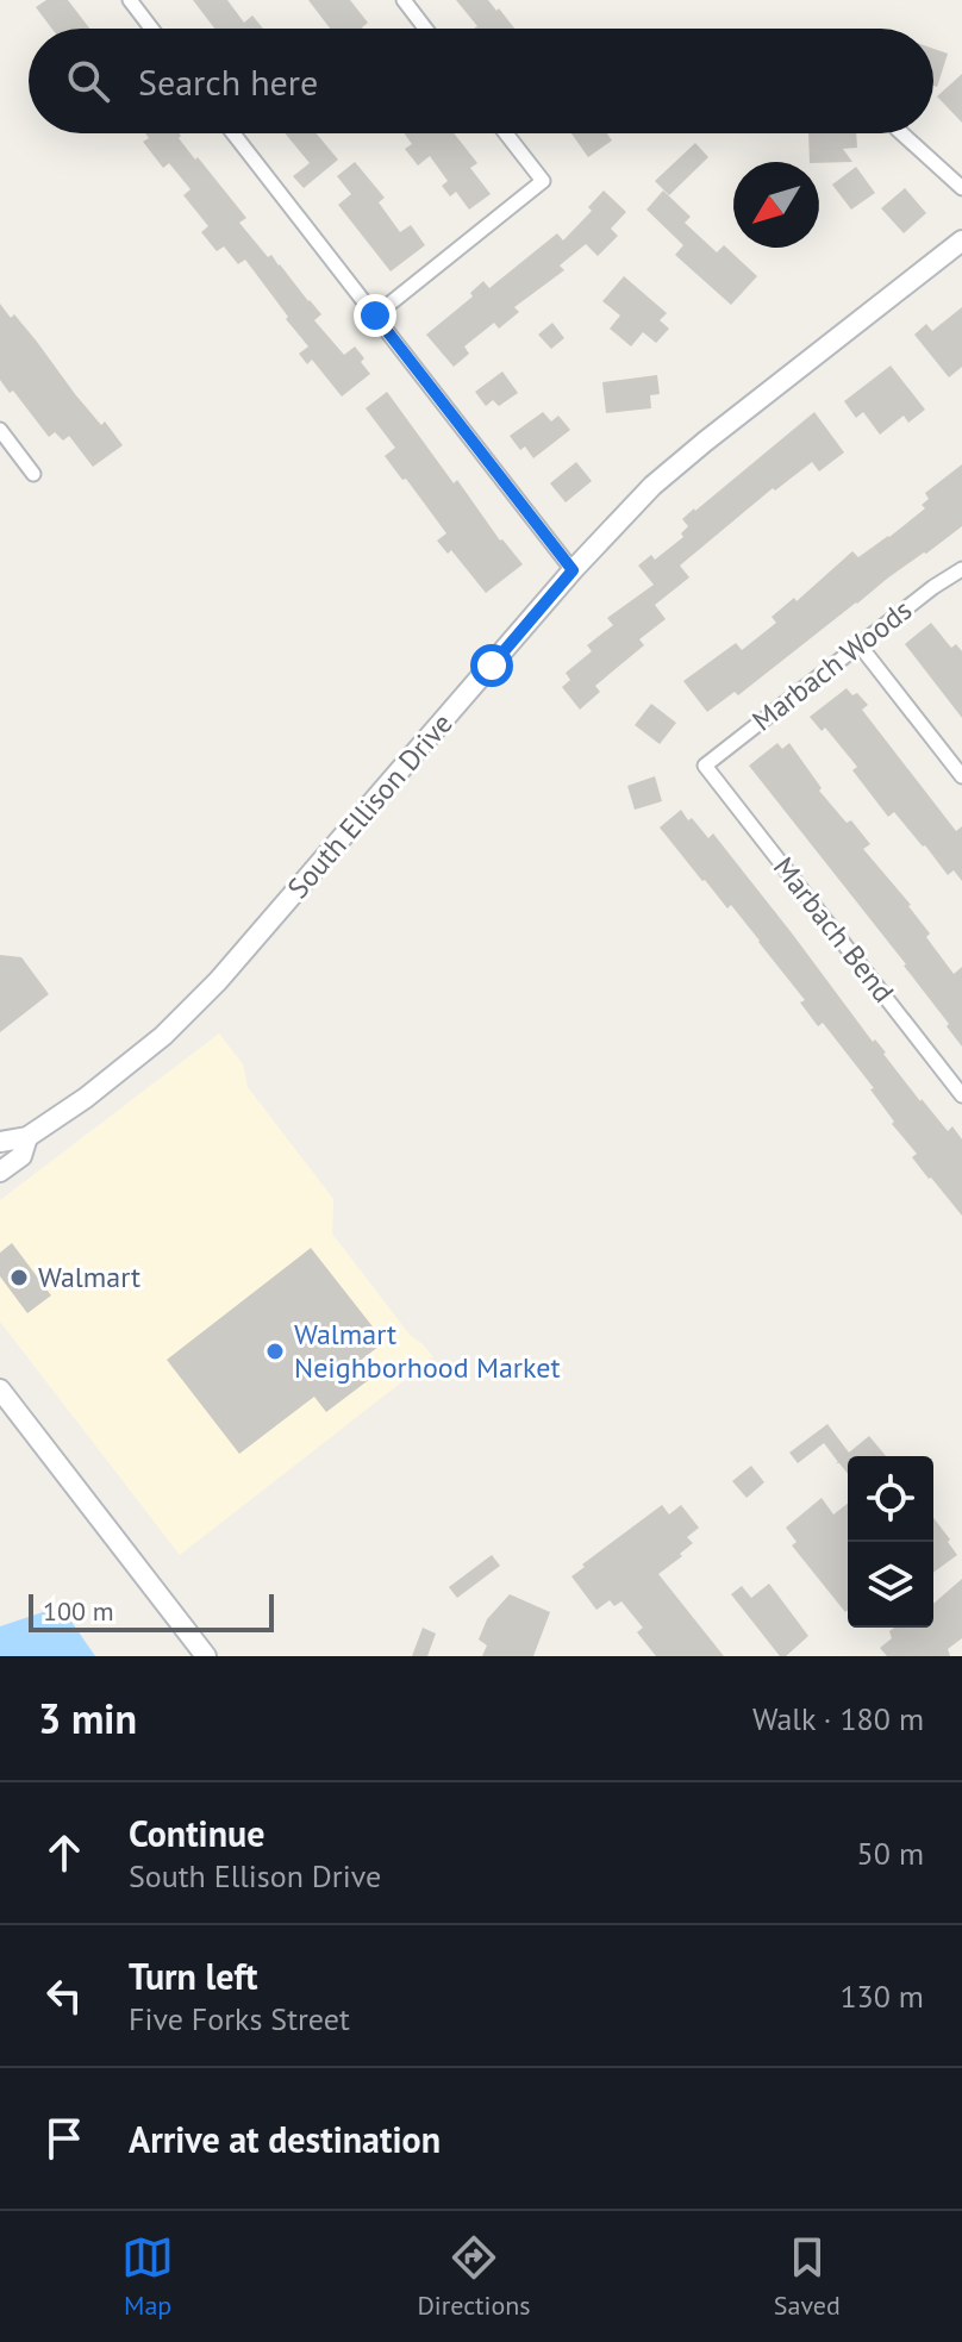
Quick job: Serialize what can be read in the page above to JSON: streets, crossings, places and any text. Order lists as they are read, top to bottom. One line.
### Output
{"streets":{"street":["Marbach Woods","South Ellison Drive","Marbach Bend"]},"crossings":[["Marbach Woods","Marbach Bend"]],"places":["Walmart","Walmart Neighborhood Market"],"scale_bar":"100 m","north":"bottom left","page":{"search":"Search here","scale":"100 m","heading":["3 min","Walk · 180 m"],"list":[["Continue","South Ellison Drive","50 m"],["Turn left","Five Forks Street","130 m"],"Arrive at destination"],"nav":["Map","Directions","Saved"]}}
